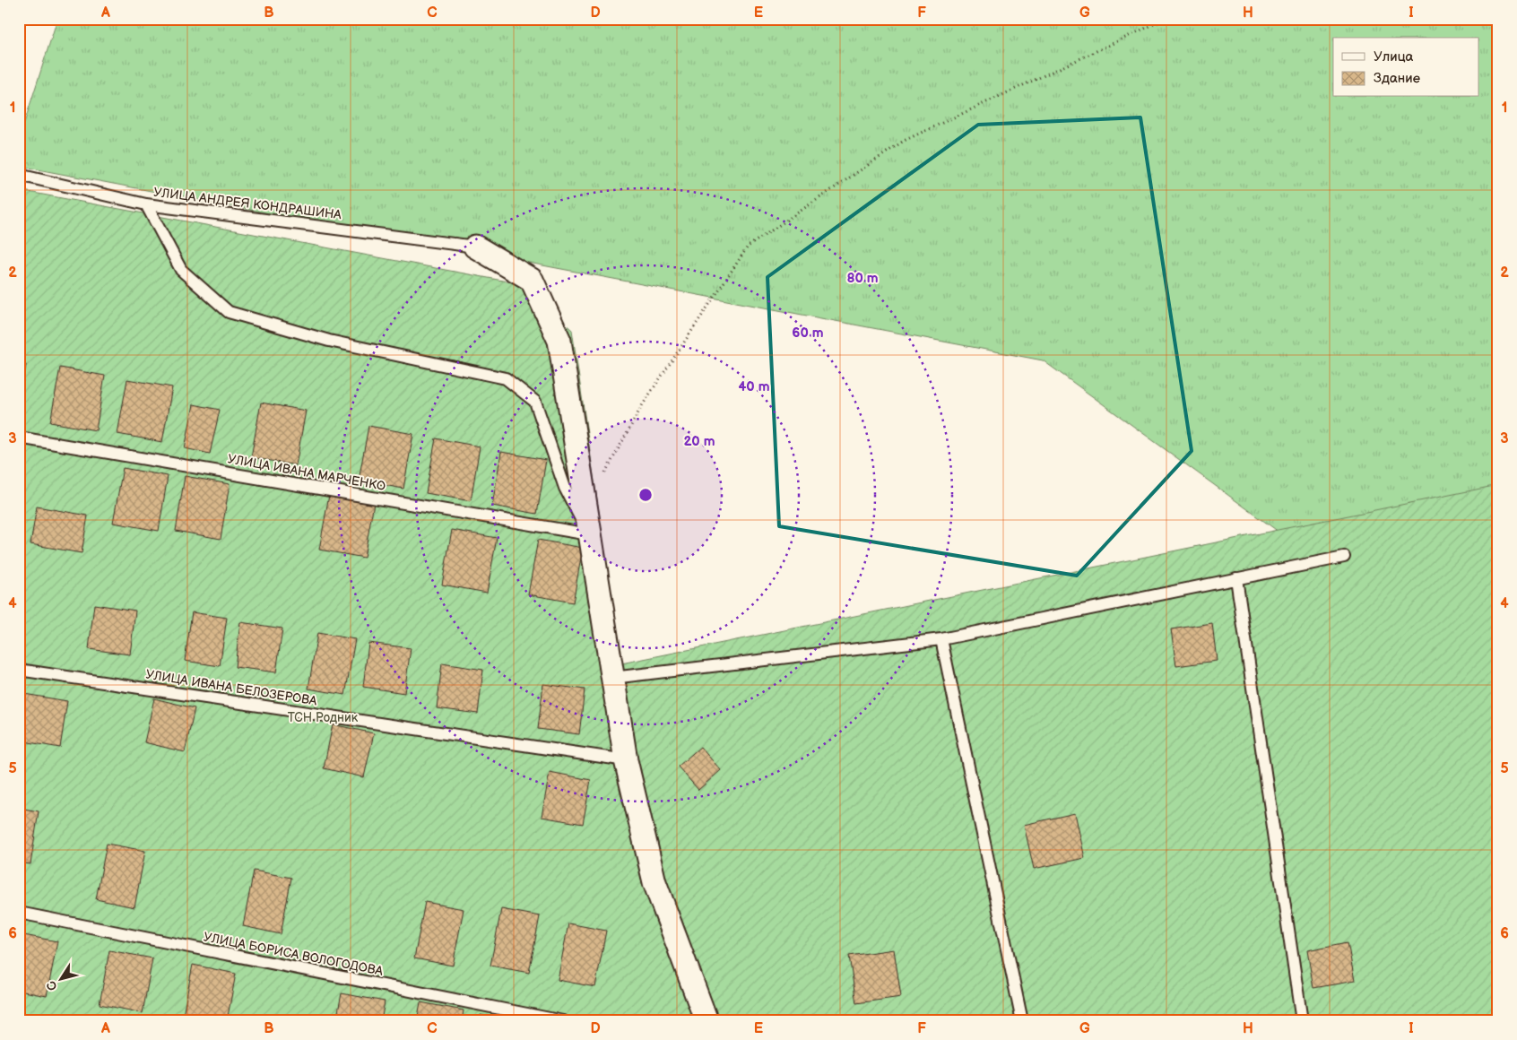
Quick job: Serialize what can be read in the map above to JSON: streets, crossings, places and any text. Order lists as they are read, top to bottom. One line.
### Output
{"streets":{"lane":["УЛИЦА АНДРЕЯ КОНДРАШИНА","УЛИЦА ИВАНА МАРЧЕНКО","УЛИЦА ИВАНА БЕЛОЗЕРОВА","УЛИЦА БОРИСА ВОЛОГОДОВА"]},"parks":["ТСН Родник"],"legend":["Улица","Здание"],"north":"bottom left","grid":{"columns":["A","B","C","D","E","F","G","H","I"],"rows":["1","2","3","4","5","6"]},"rings":["80 m","60 m","40 m","20 m"]}
